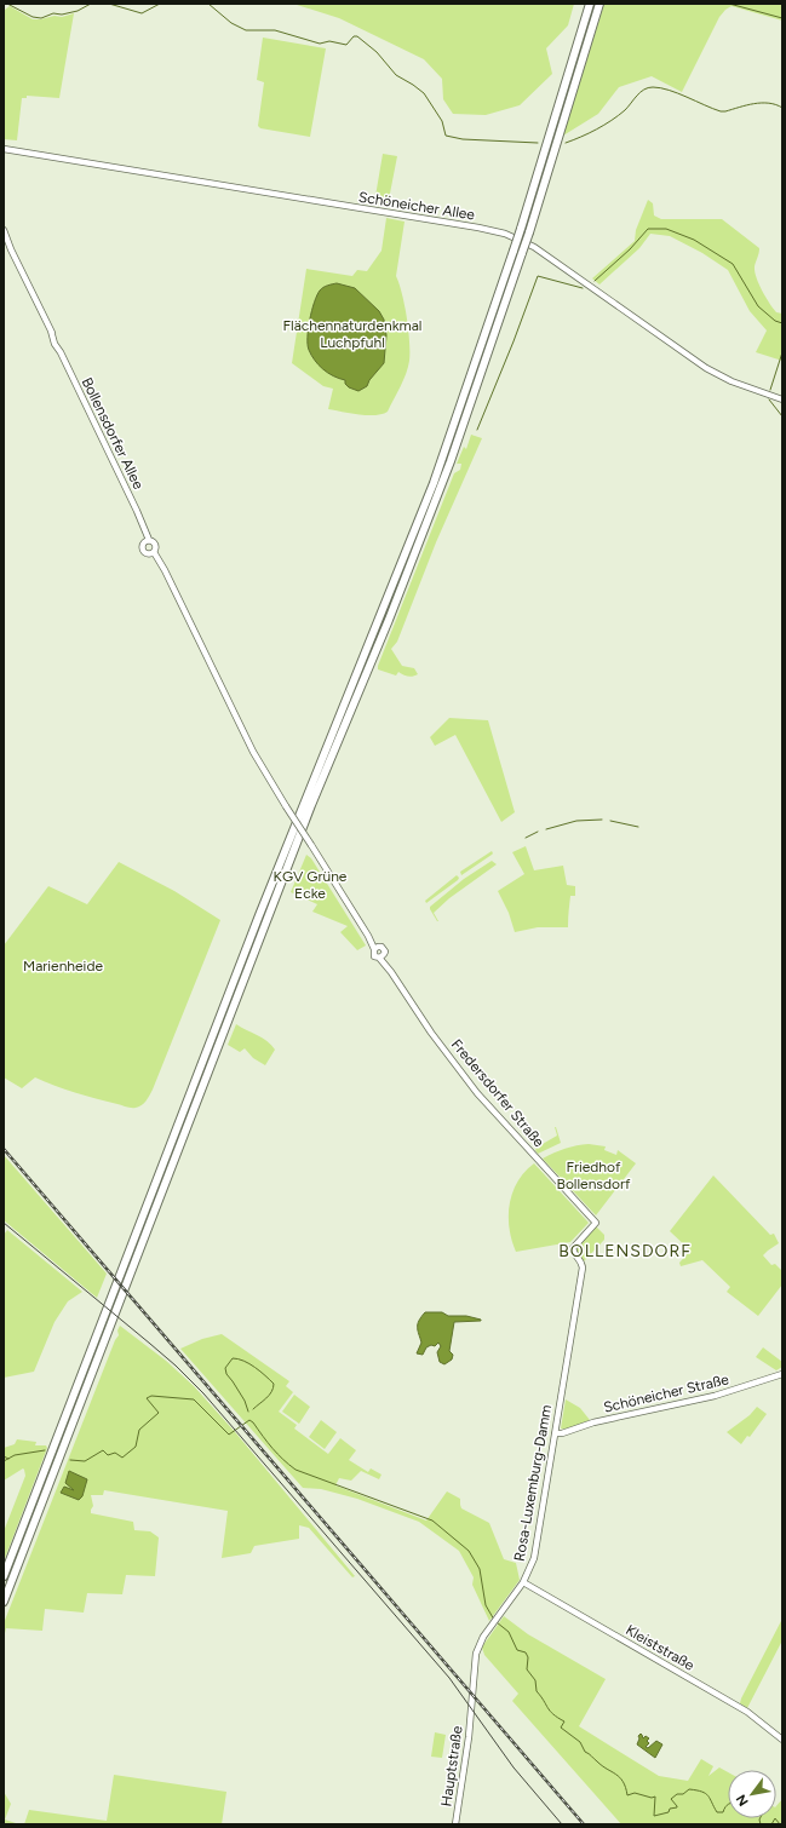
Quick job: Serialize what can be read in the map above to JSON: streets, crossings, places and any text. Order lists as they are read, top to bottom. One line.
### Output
{"streets":{"street":["Schöneicher Allee","Bollensdorfer Allee","Fredersdorfer Straße","Schöneicher Straße","Rosa-Luxemburg-Damm","Kleiststraße","Hauptstraße"]},"crossings":[["Fredersdorfer Straße","Rosa-Luxemburg-Damm"],["Schöneicher Straße","Rosa-Luxemburg-Damm"],["Rosa-Luxemburg-Damm","Kleiststraße"],["Rosa-Luxemburg-Damm","Hauptstraße"]],"districts":["BOLLENSDORF"],"parks":["Flächennaturdenkmal Luchpfuhl","KGV Grüne Ecke","Marienheide","Friedhof Bollensdorf"],"north":"bottom left"}
